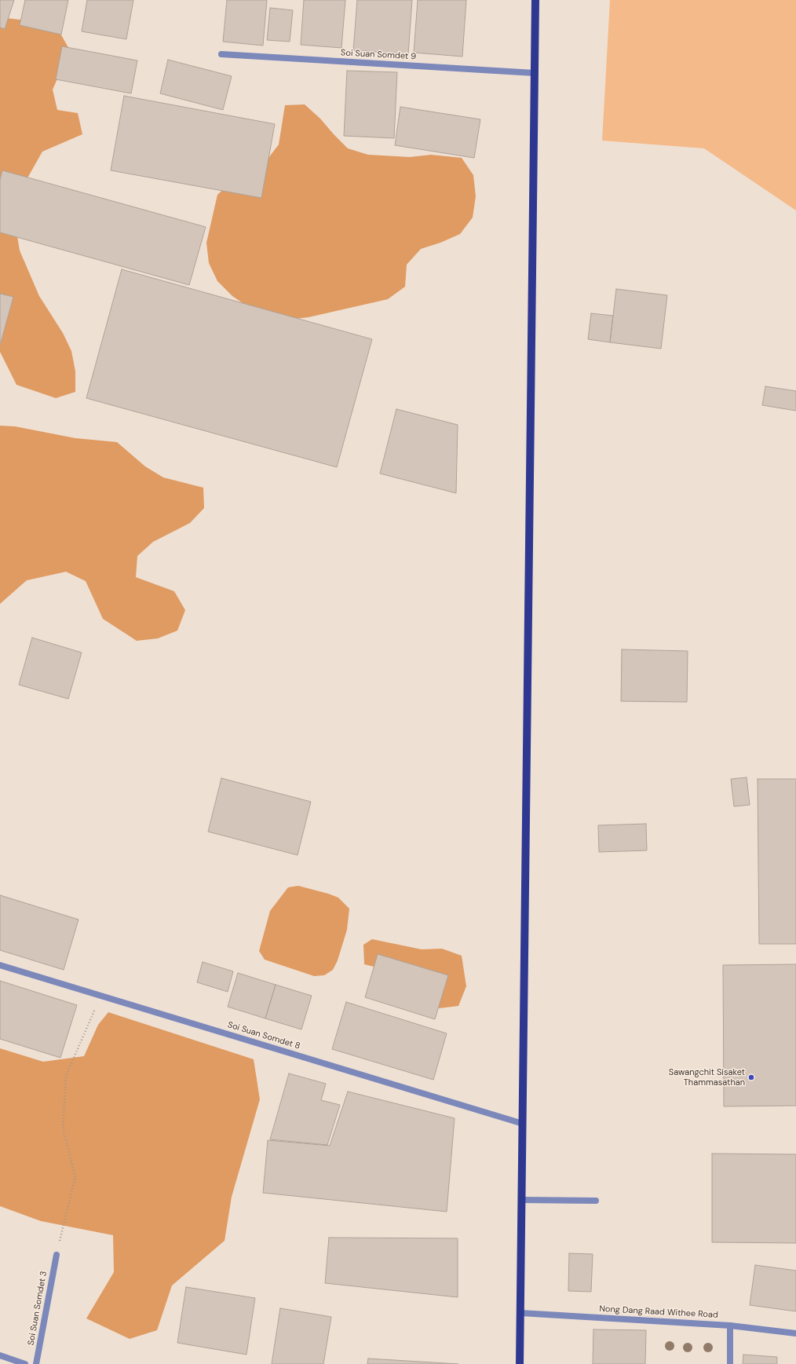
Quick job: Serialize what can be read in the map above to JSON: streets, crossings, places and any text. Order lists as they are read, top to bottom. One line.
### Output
{"streets":{"street":["Soi Suan Somdet 9","Soi Suan Somdet 8","Soi Suan Somdet 3","Nong Dang Raad Withee Road"]},"places":["Sawangchit Sisaket Thammasathan"]}
